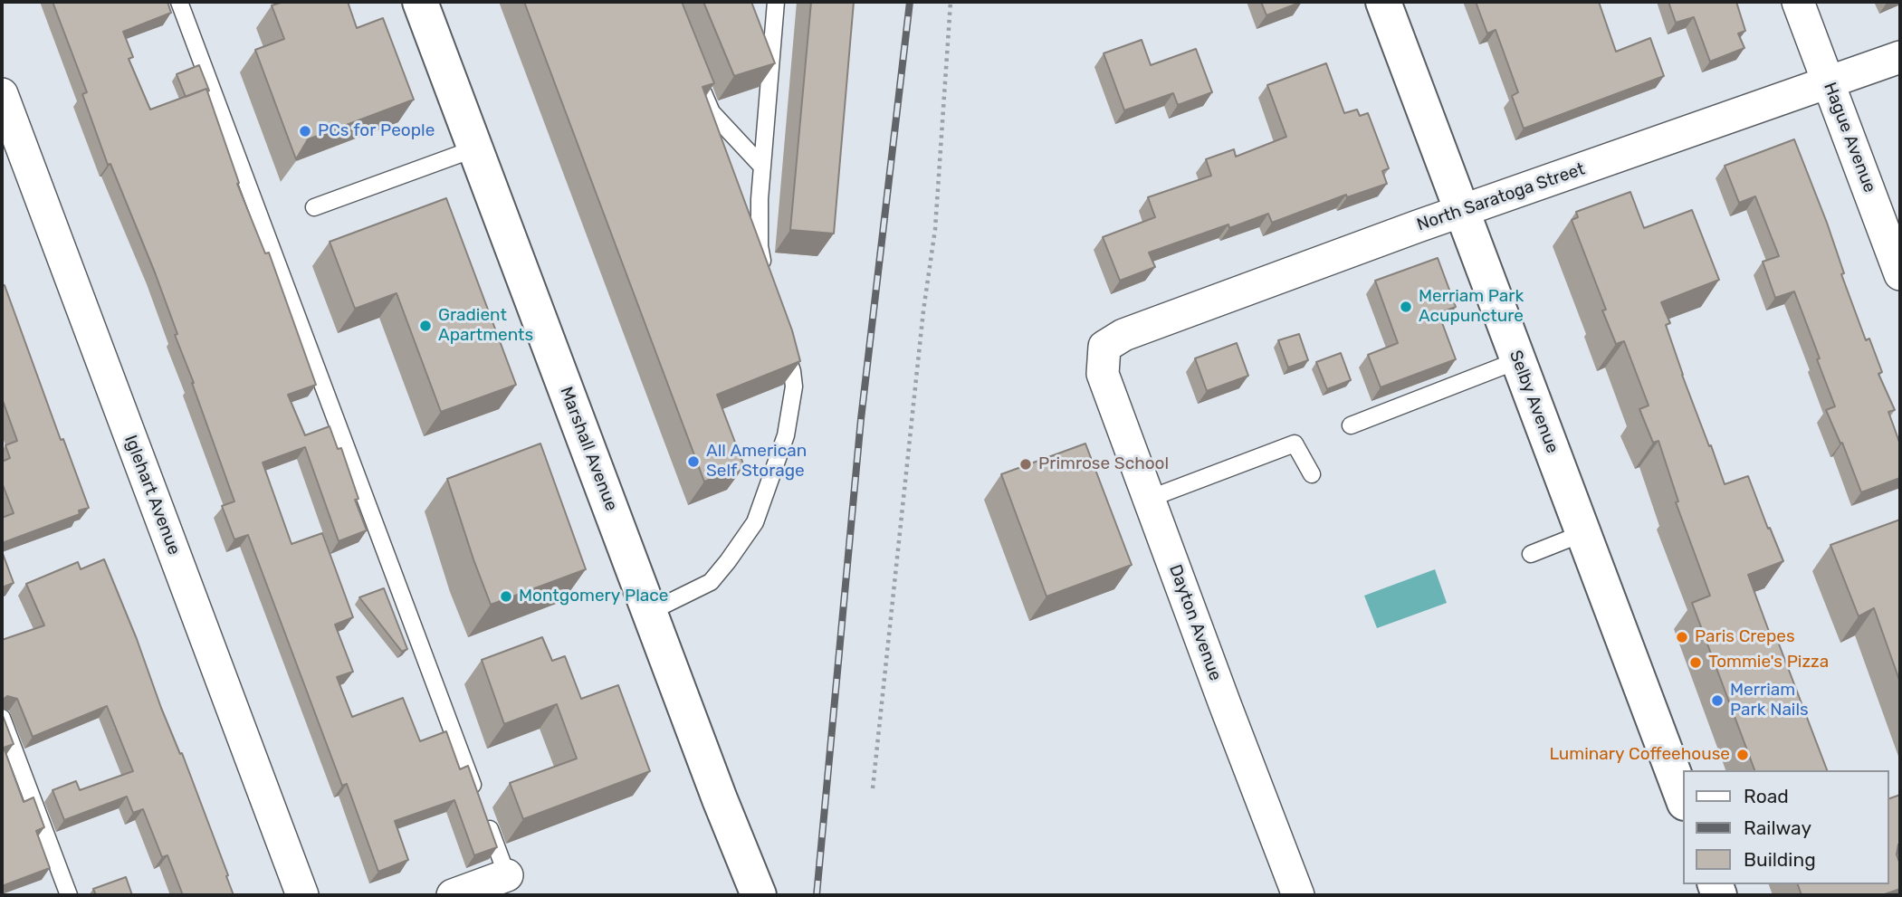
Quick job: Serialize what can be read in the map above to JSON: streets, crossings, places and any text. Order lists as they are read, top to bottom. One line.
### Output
{"streets":{"street":["Hague Avenue","North Saratoga Street","Selby Avenue","Marshall Avenue","Iglehart Avenue","Dayton Avenue"]},"crossings":[["Hague Avenue","North Saratoga Street"],["North Saratoga Street","Selby Avenue"],["North Saratoga Street","Dayton Avenue"]],"places":["PCs for People","Merriam Park Acupuncture","Gradient Apartments","All American Self Storage","Primrose School","Montgomery Place","Paris Crepes","Tommie's Pizza","Merriam Park Nails","Luminary Coffeehouse"],"legend":["Road","Railway","Building"]}
